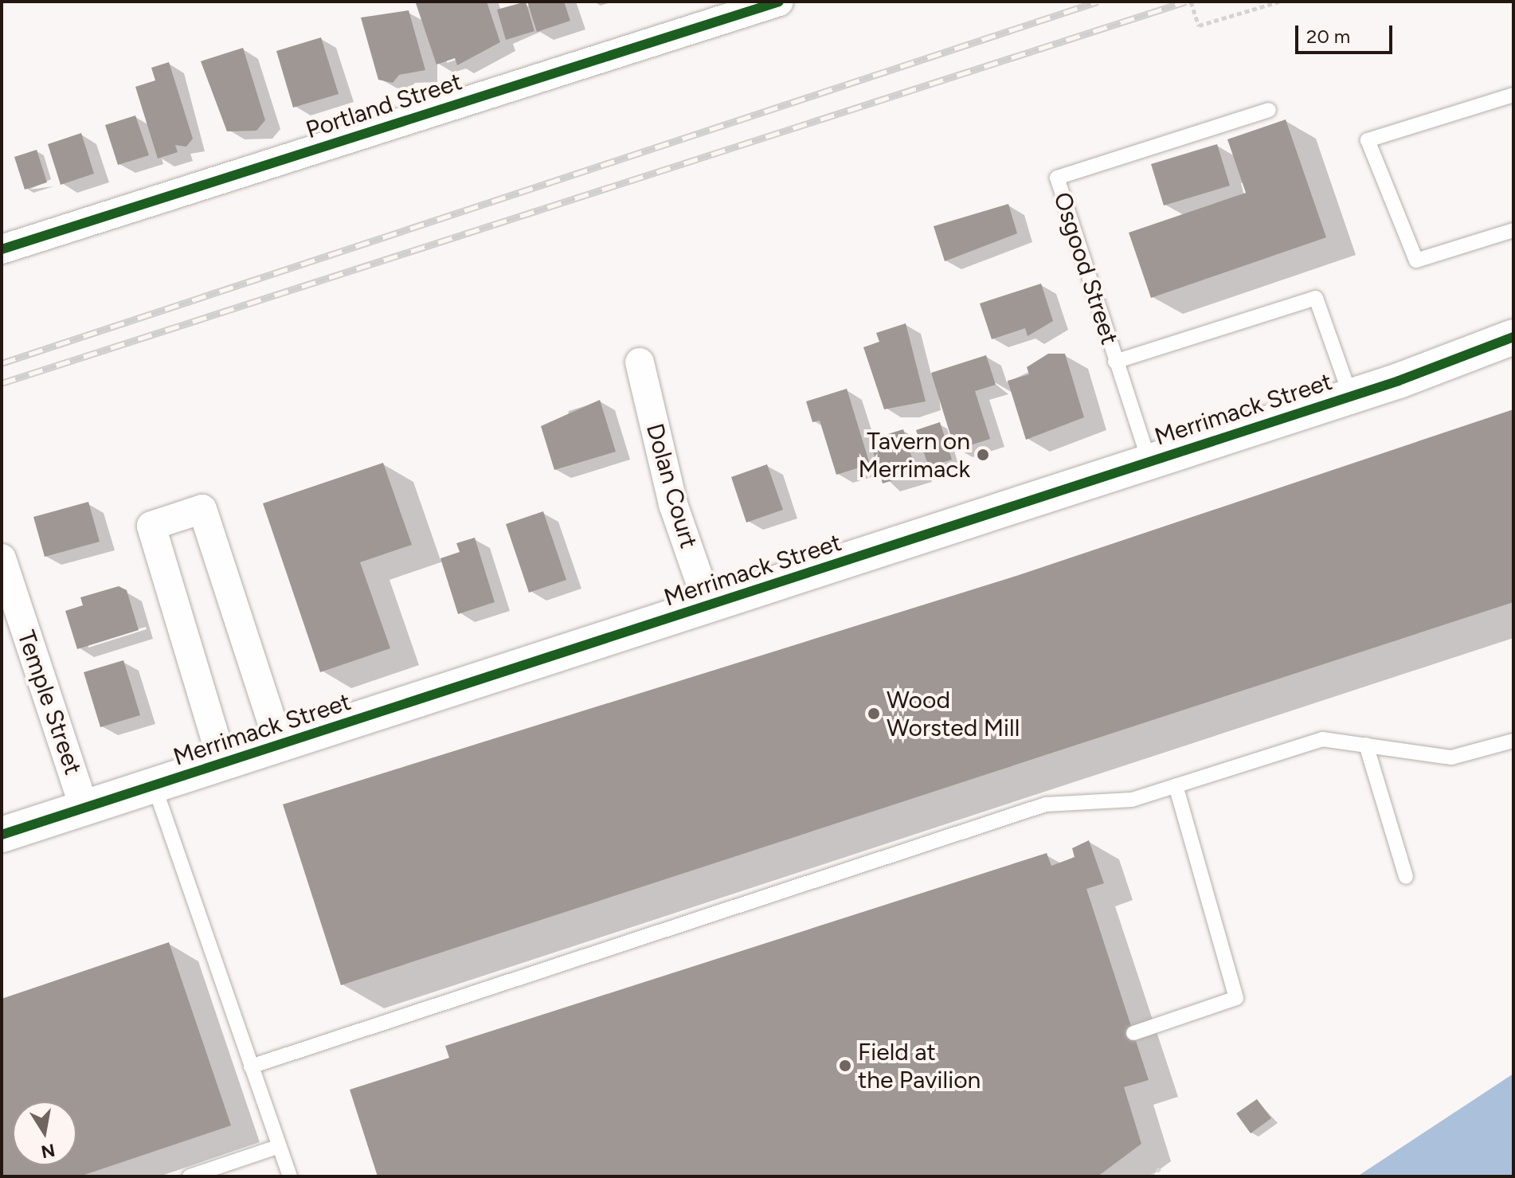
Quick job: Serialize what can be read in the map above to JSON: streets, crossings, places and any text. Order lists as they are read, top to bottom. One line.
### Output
{"streets":{"main road":["Merrimack Street"],"street":["Portland Street","Dolan Court","Temple Street"],"lane":["Osgood Street"]},"crossings":[["Osgood Street","Merrimack Street"],["Merrimack Street","Dolan Court"],["Merrimack Street","Temple Street"]],"places":["Tavern on Merrimack","Wood Worsted Mill","Field at the Pavilion"],"scale_bar":"20 m","north":"bottom"}
